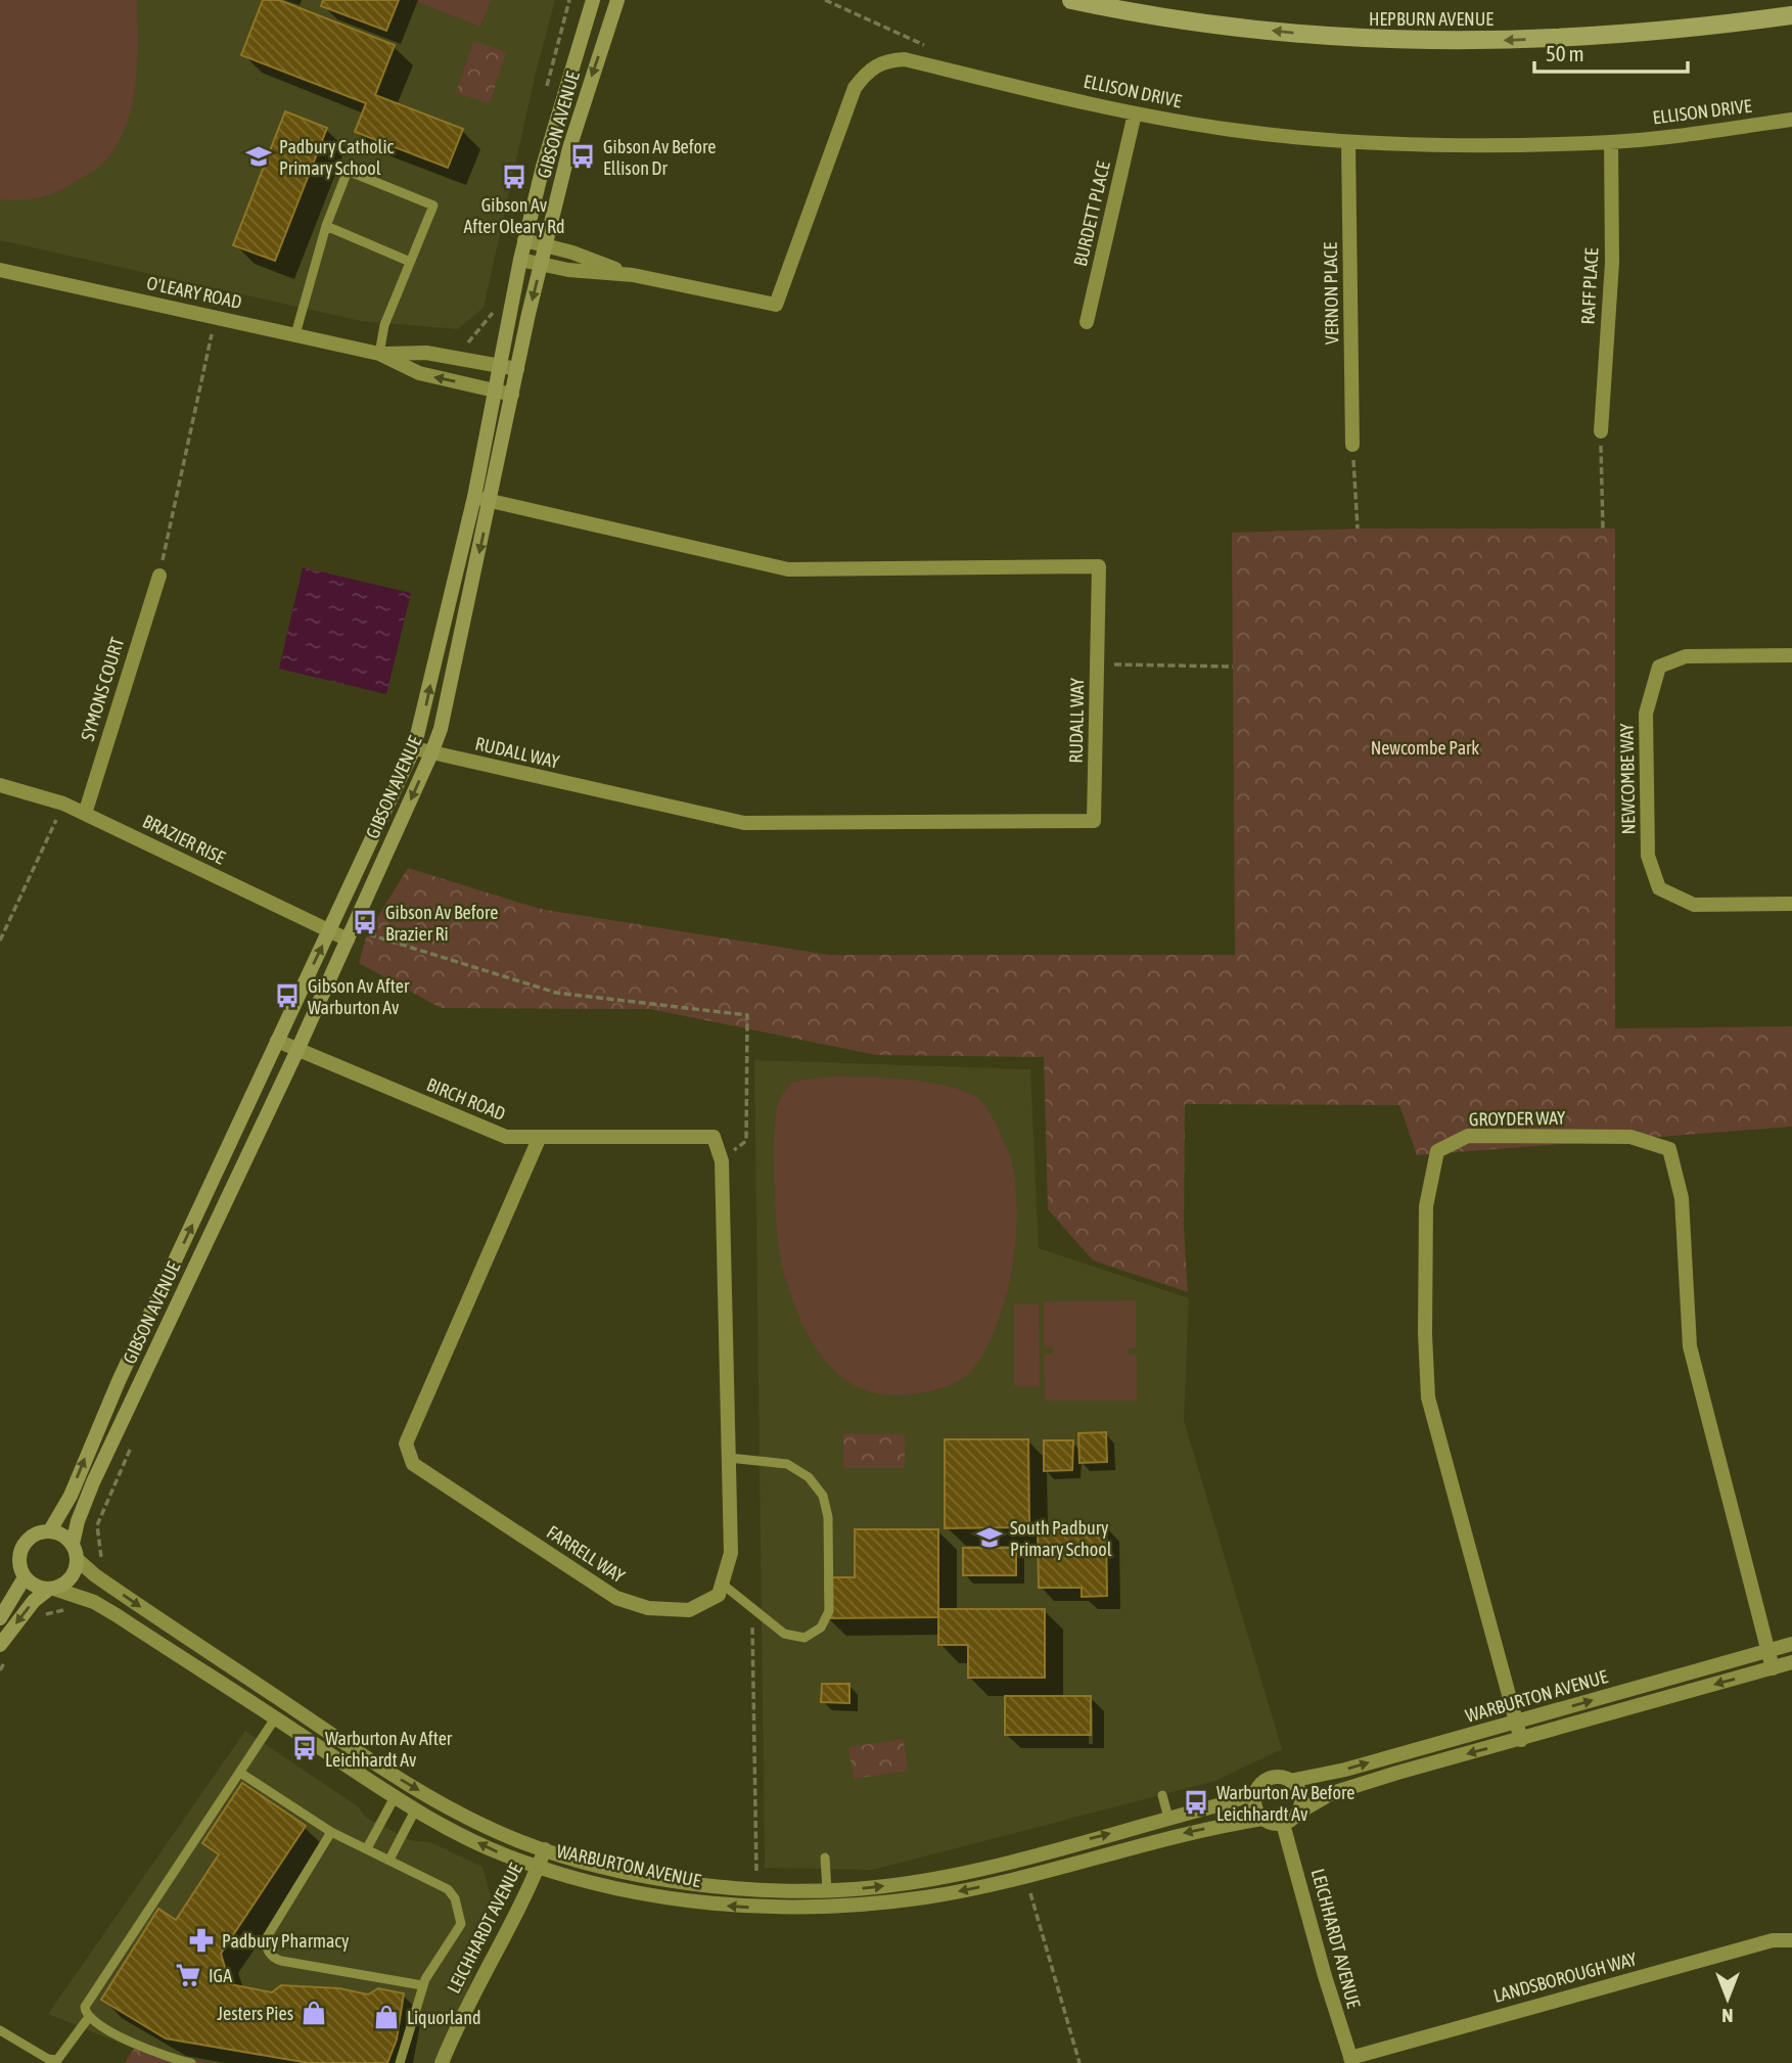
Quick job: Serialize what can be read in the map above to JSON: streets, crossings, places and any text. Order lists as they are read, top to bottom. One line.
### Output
{"streets":{"main road":["HEPBURN AVENUE","GIBSON AVENUE"],"street":["ELLISON DRIVE","BURDETT PLACE","RAFF PLACE","O'LEARY ROAD","VERNON PLACE","SYMONS COURT","RUDALL WAY","NEWCOMBE WAY","BRAZIER RISE","BIRCH ROAD","GROYDER WAY","FARRELL WAY","WARBURTON AVENUE","LEICHHARDT AVENUE","LANDSBOROUGH WAY"]},"crossings":[["ELLISON DRIVE","GIBSON AVENUE"],["ELLISON DRIVE","BURDETT PLACE"],["ELLISON DRIVE","RAFF PLACE"],["ELLISON DRIVE","VERNON PLACE"],["GIBSON AVENUE","O'LEARY ROAD"],["GIBSON AVENUE","RUDALL WAY"],["GIBSON AVENUE","BRAZIER RISE"],["GIBSON AVENUE","BIRCH ROAD"],["GIBSON AVENUE","WARBURTON AVENUE"],["SYMONS COURT","BRAZIER RISE"],["BIRCH ROAD","FARRELL WAY"],["GROYDER WAY","WARBURTON AVENUE"],["WARBURTON AVENUE","LEICHHARDT AVENUE"],["LEICHHARDT AVENUE","LANDSBOROUGH WAY"]],"one_way":["HEPBURN AVENUE"],"parks":["Newcombe Park"],"places":{"school or university":["Padbury Catholic Primary School","South Padbury Primary School"],"bus stop":["Gibson Av Before Ellison Dr","Gibson Av After Oleary Rd","Gibson Av Before Brazier Ri","Gibson Av After Warburton Av","Warburton Av After Leichhardt Av","Warburton Av Before Leichhardt Av"],"pharmacy":["Padbury Pharmacy"],"supermarket":["IGA"],"shop":["Jesters Pies","Liquorland"]},"scale_bar":"50 m","north":"bottom"}
